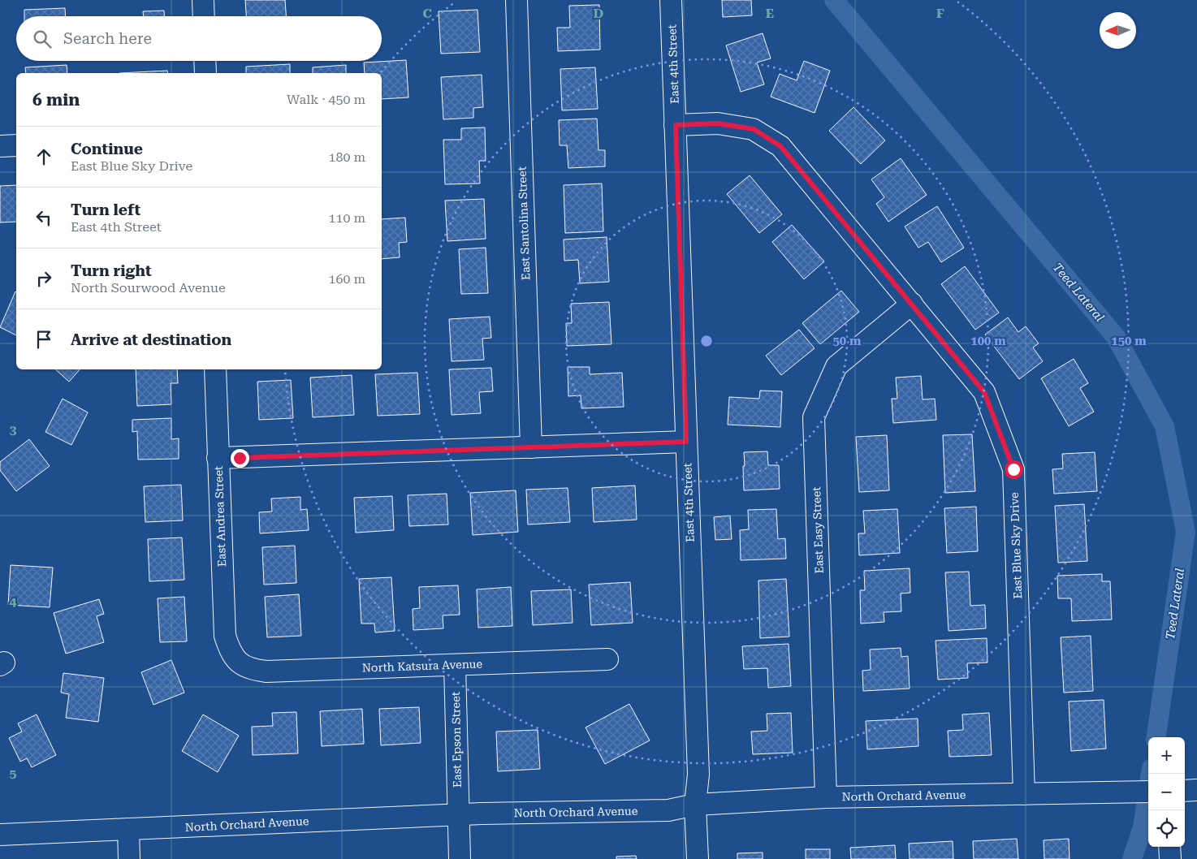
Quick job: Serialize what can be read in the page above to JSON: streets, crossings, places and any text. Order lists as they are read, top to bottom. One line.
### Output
{"streets":{"street":["East 4th Street","East Santolina Street","East Andrea Street","East Easy Street","East Blue Sky Drive","North Katsura Avenue","East Epson Street","North Orchard Avenue"]},"crossings":[["East 4th Street","East Blue Sky Drive"],["East 4th Street","North Orchard Avenue"],["East Andrea Street","North Katsura Avenue"],["East Easy Street","East Blue Sky Drive"],["East Easy Street","North Orchard Avenue"],["East Blue Sky Drive","North Orchard Avenue"],["North Katsura Avenue","East Epson Street"],["East Epson Street","North Orchard Avenue"]],"water":["Teed Lateral"],"north":"left","page":{"search":"Search here","heading":["6 min","Walk · 450 m"],"list":[["Continue","East Blue Sky Drive","180 m"],["Turn left","East 4th Street","110 m"],["Turn right","North Sourwood Avenue","160 m"],"Arrive at destination"],"map_buttons":["+","−"]},"grid":{"columns":["C","D","E","F"],"rows":["3","4","5"]},"rings":["50 m","100 m","150 m"]}
